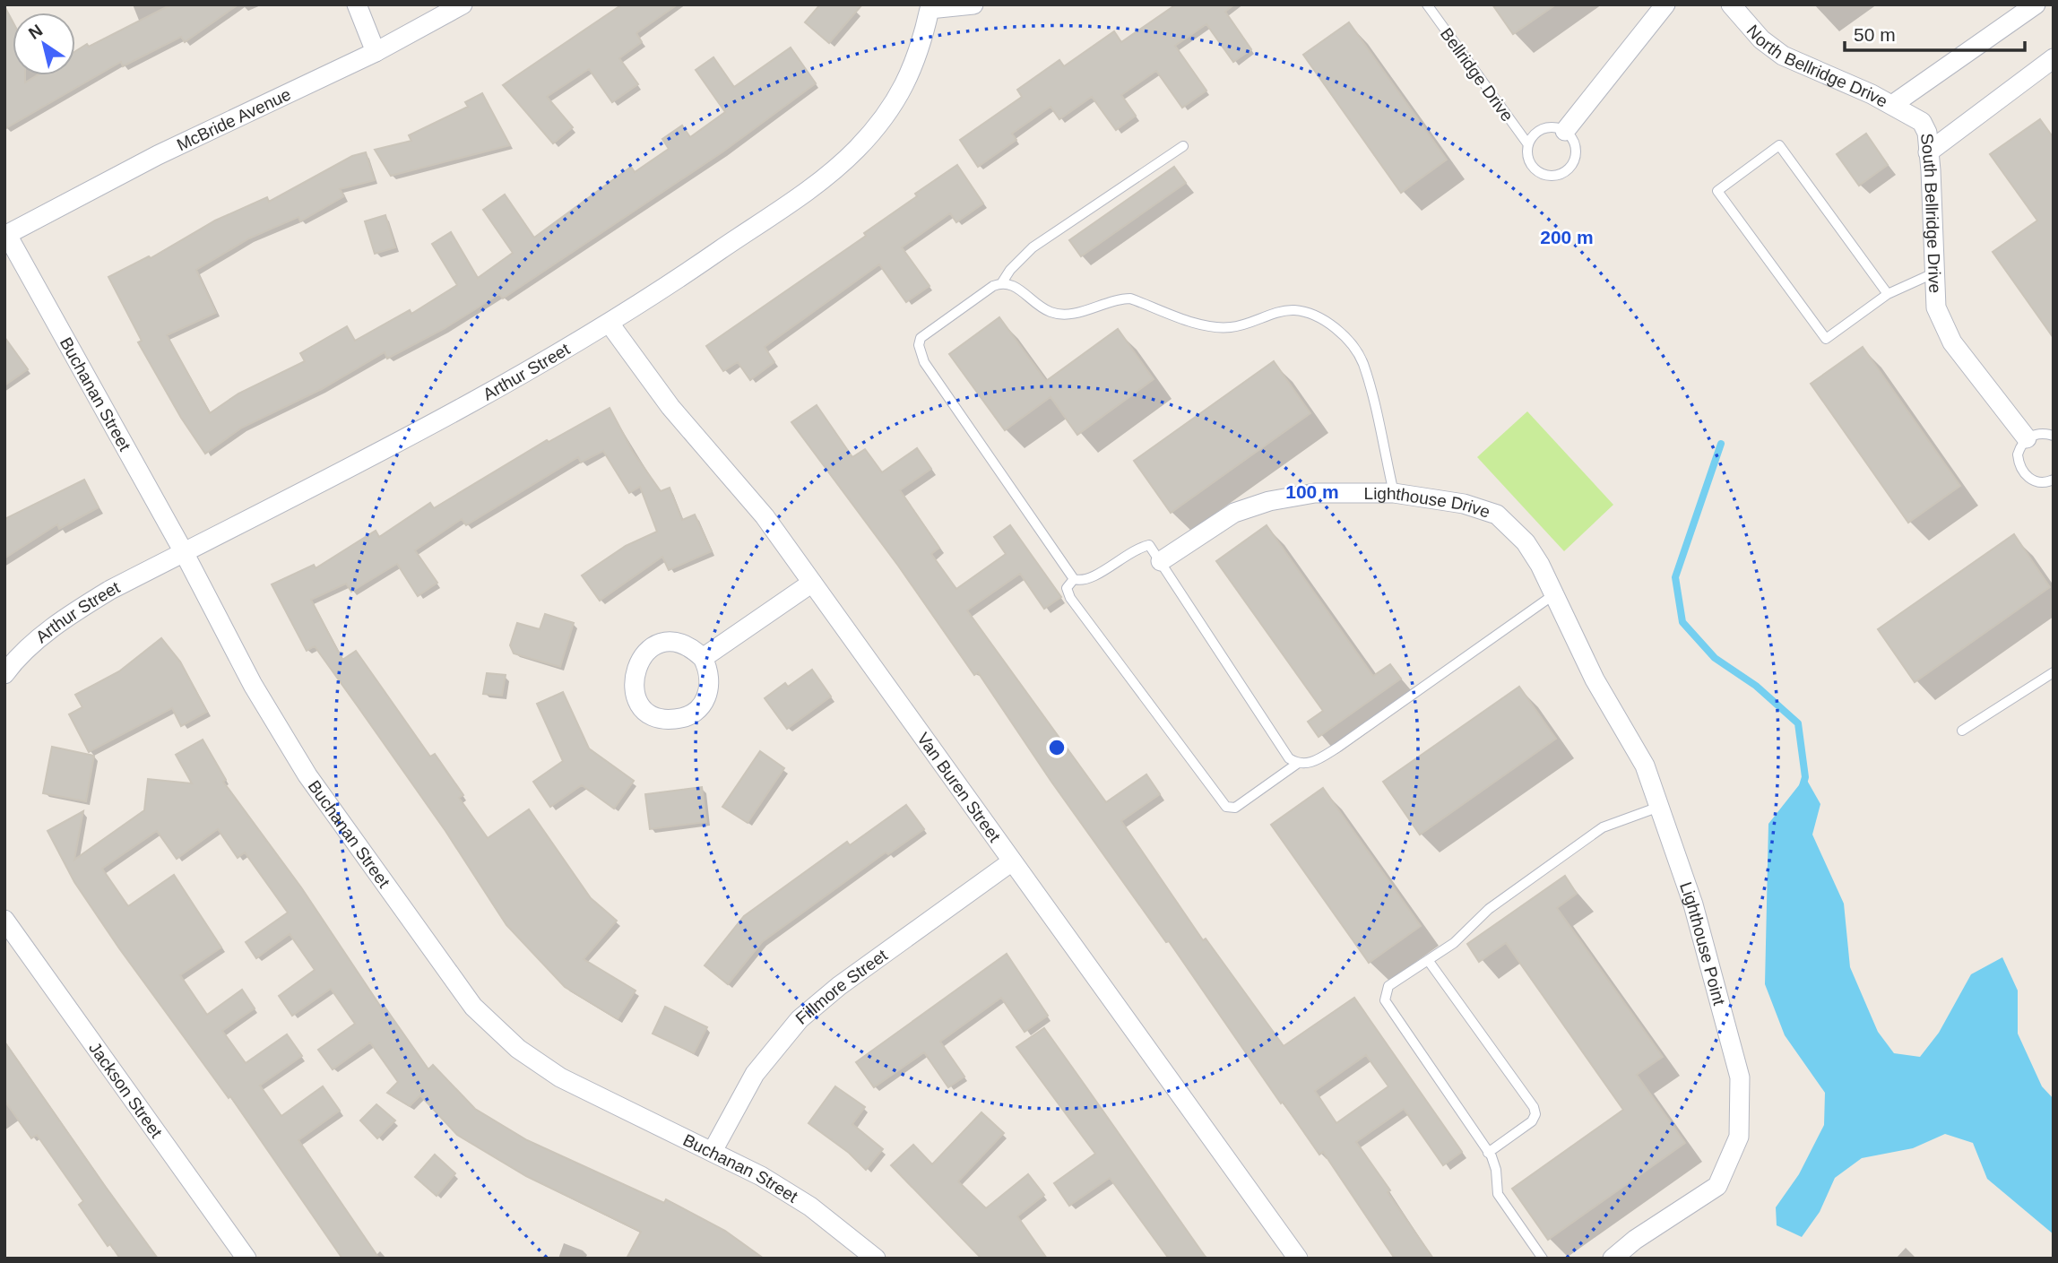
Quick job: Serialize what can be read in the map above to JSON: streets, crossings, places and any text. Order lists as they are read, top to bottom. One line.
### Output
{"streets":{"street":["North Bellridge Drive","McBride Avenue","South Bellridge Drive","Arthur Street","Buchanan Street","Lighthouse Drive","Van Buren Street","Lighthouse Point","Fillmore Street","Jackson Street"],"lane":["Bellridge Drive"]},"crossings":[["North Bellridge Drive","South Bellridge Drive"],["McBride Avenue","Buchanan Street"],["Arthur Street","Buchanan Street"],["Arthur Street","Van Buren Street"],["Buchanan Street","Fillmore Street"],["Lighthouse Drive","Lighthouse Point"],["Van Buren Street","Fillmore Street"]],"scale_bar":"50 m","north":"top left","rings":["200 m","100 m"]}
